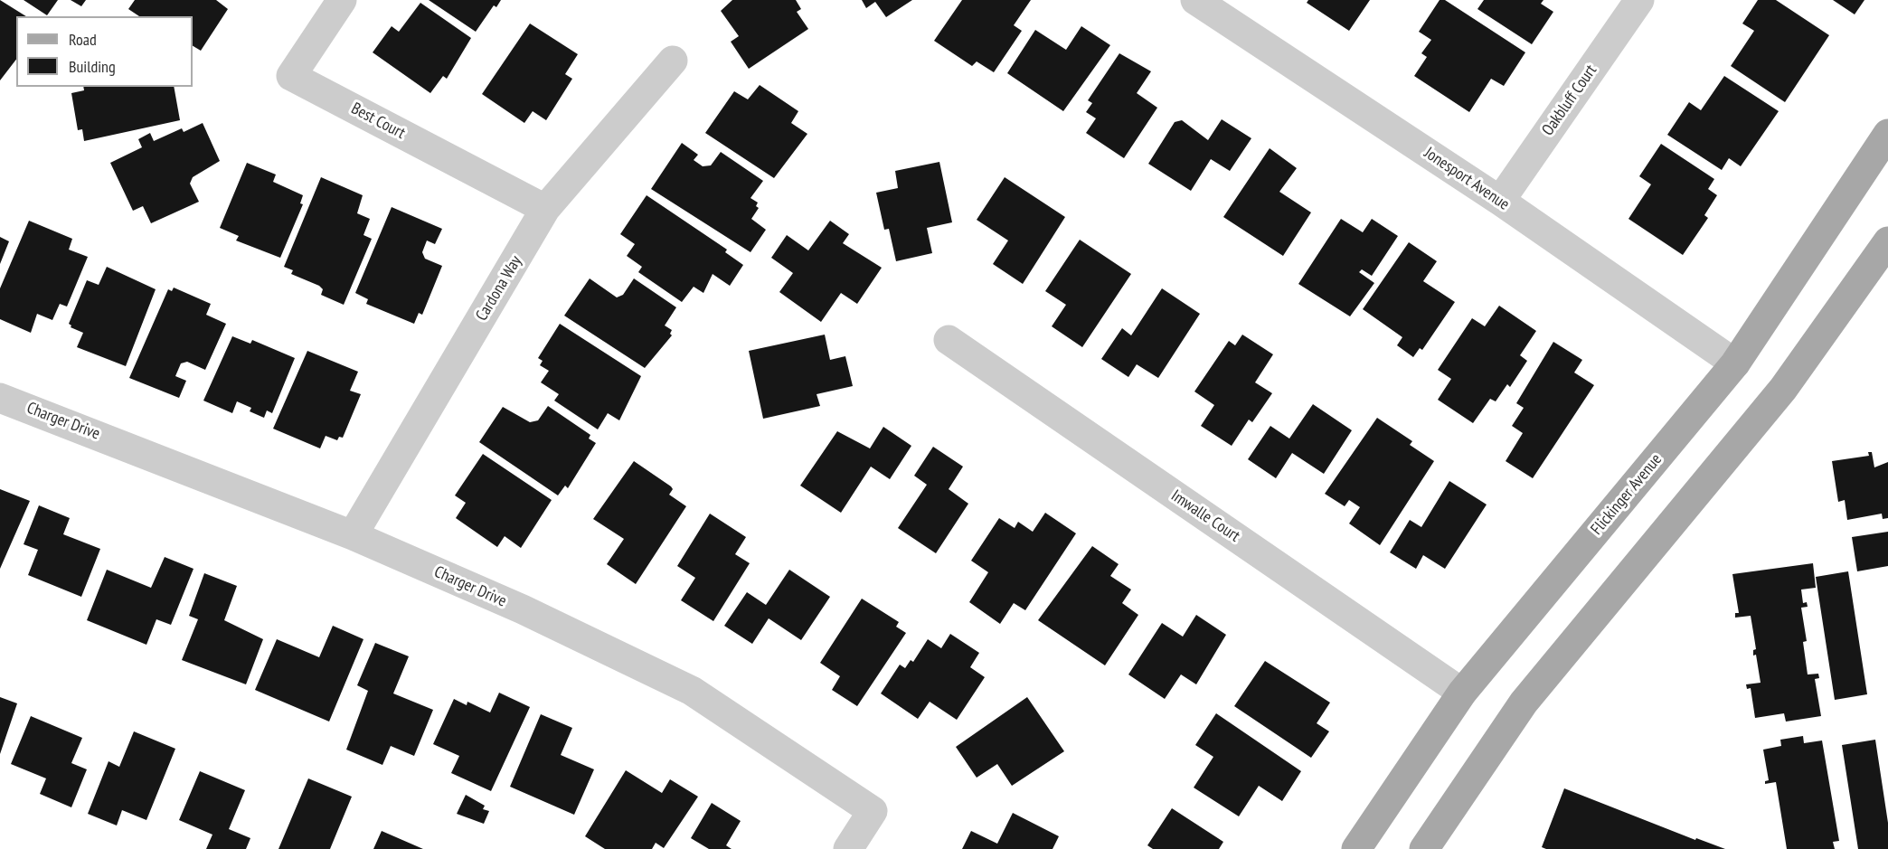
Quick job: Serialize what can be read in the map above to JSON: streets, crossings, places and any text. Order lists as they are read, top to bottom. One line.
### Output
{"streets":{"main road":["Flickinger Avenue"],"street":["Oakbluff Court","Best Court","Jonesport Avenue","Cardona Way","Charger Drive","Imwalle Court"]},"crossings":[["Oakbluff Court","Jonesport Avenue"],["Best Court","Cardona Way"],["Jonesport Avenue","Flickinger Avenue"],["Cardona Way","Charger Drive"],["Flickinger Avenue","Imwalle Court"]],"legend":["Road","Building"]}
